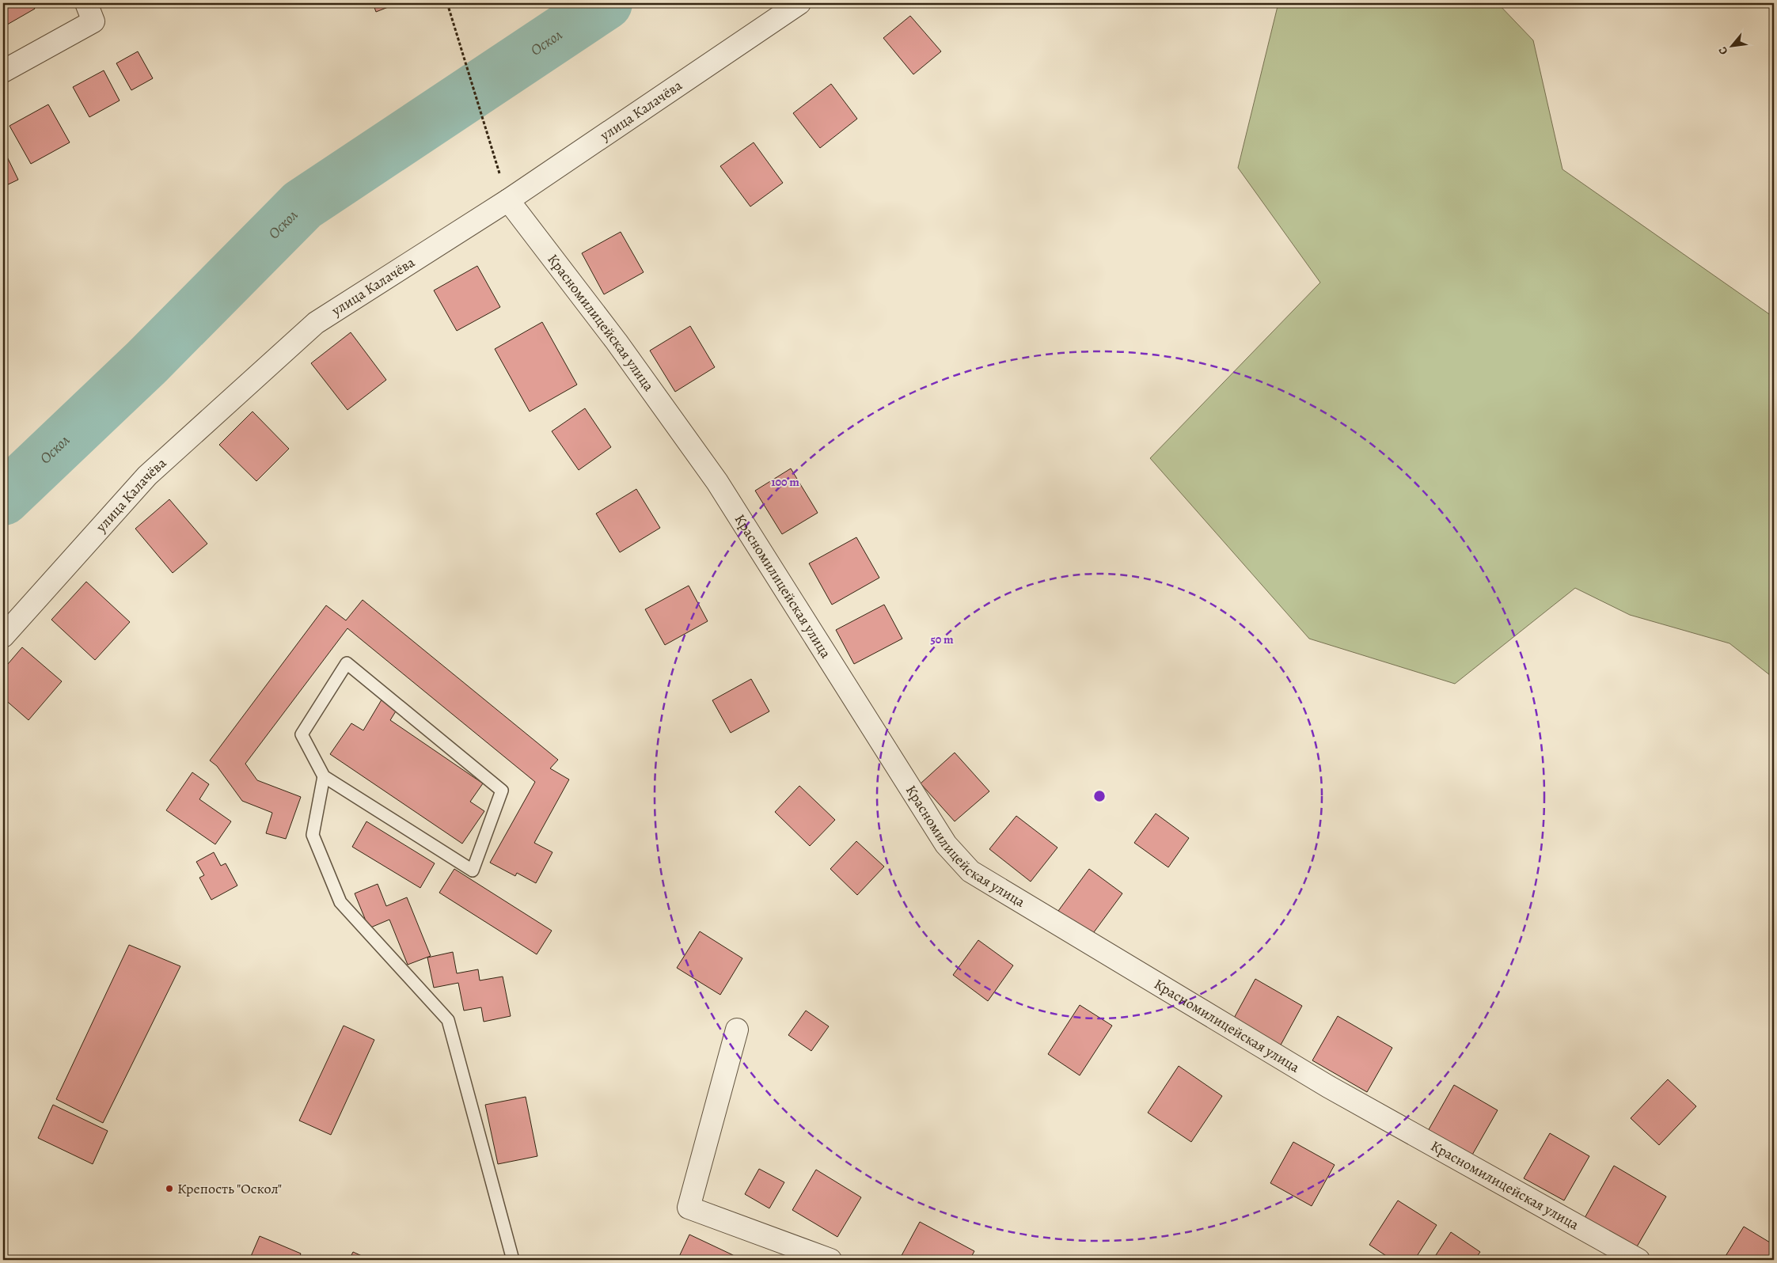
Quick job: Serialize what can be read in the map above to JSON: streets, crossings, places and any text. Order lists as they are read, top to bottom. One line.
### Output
{"streets":{"street":["улица Калачёва","Красномилицейская улица"]},"crossings":[["улица Калачёва","Красномилицейская улица"]],"water":["Оскол"],"places":["Крепость \"Оскол\""],"north":"bottom left","rings":["100 m","50 m"]}
